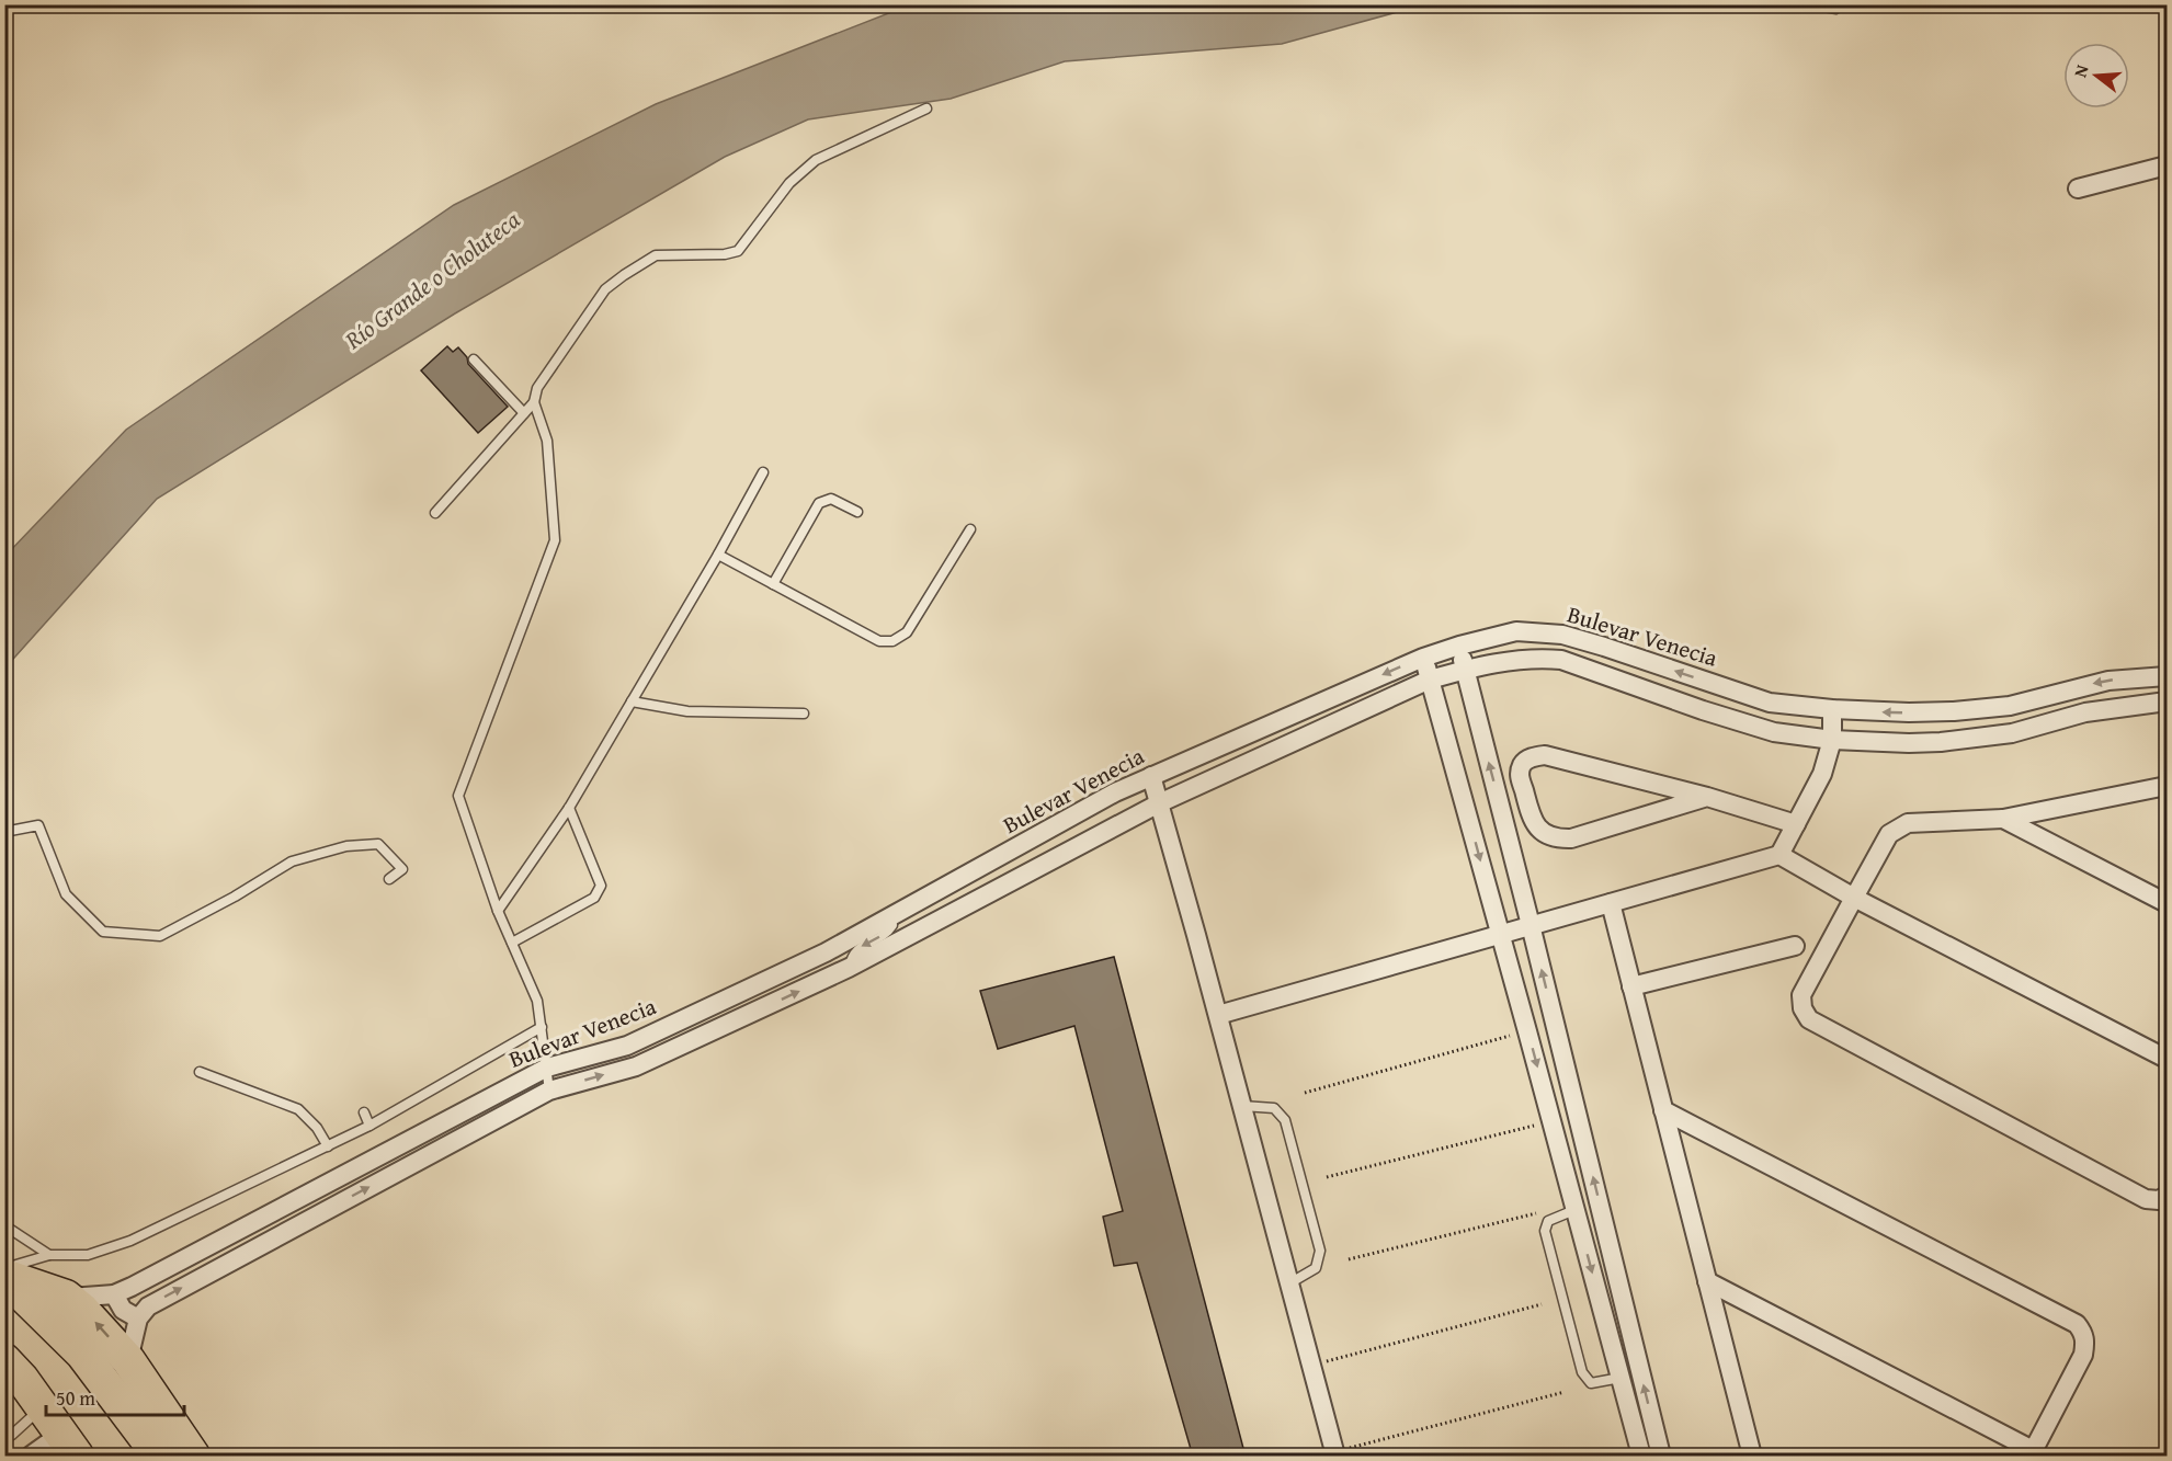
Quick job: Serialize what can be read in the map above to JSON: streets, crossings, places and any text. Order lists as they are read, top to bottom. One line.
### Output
{"streets":{"street":["Bulevar Venecia"]},"water":["Río Grande o Choluteca"],"scale_bar":"50 m","north":"left"}
